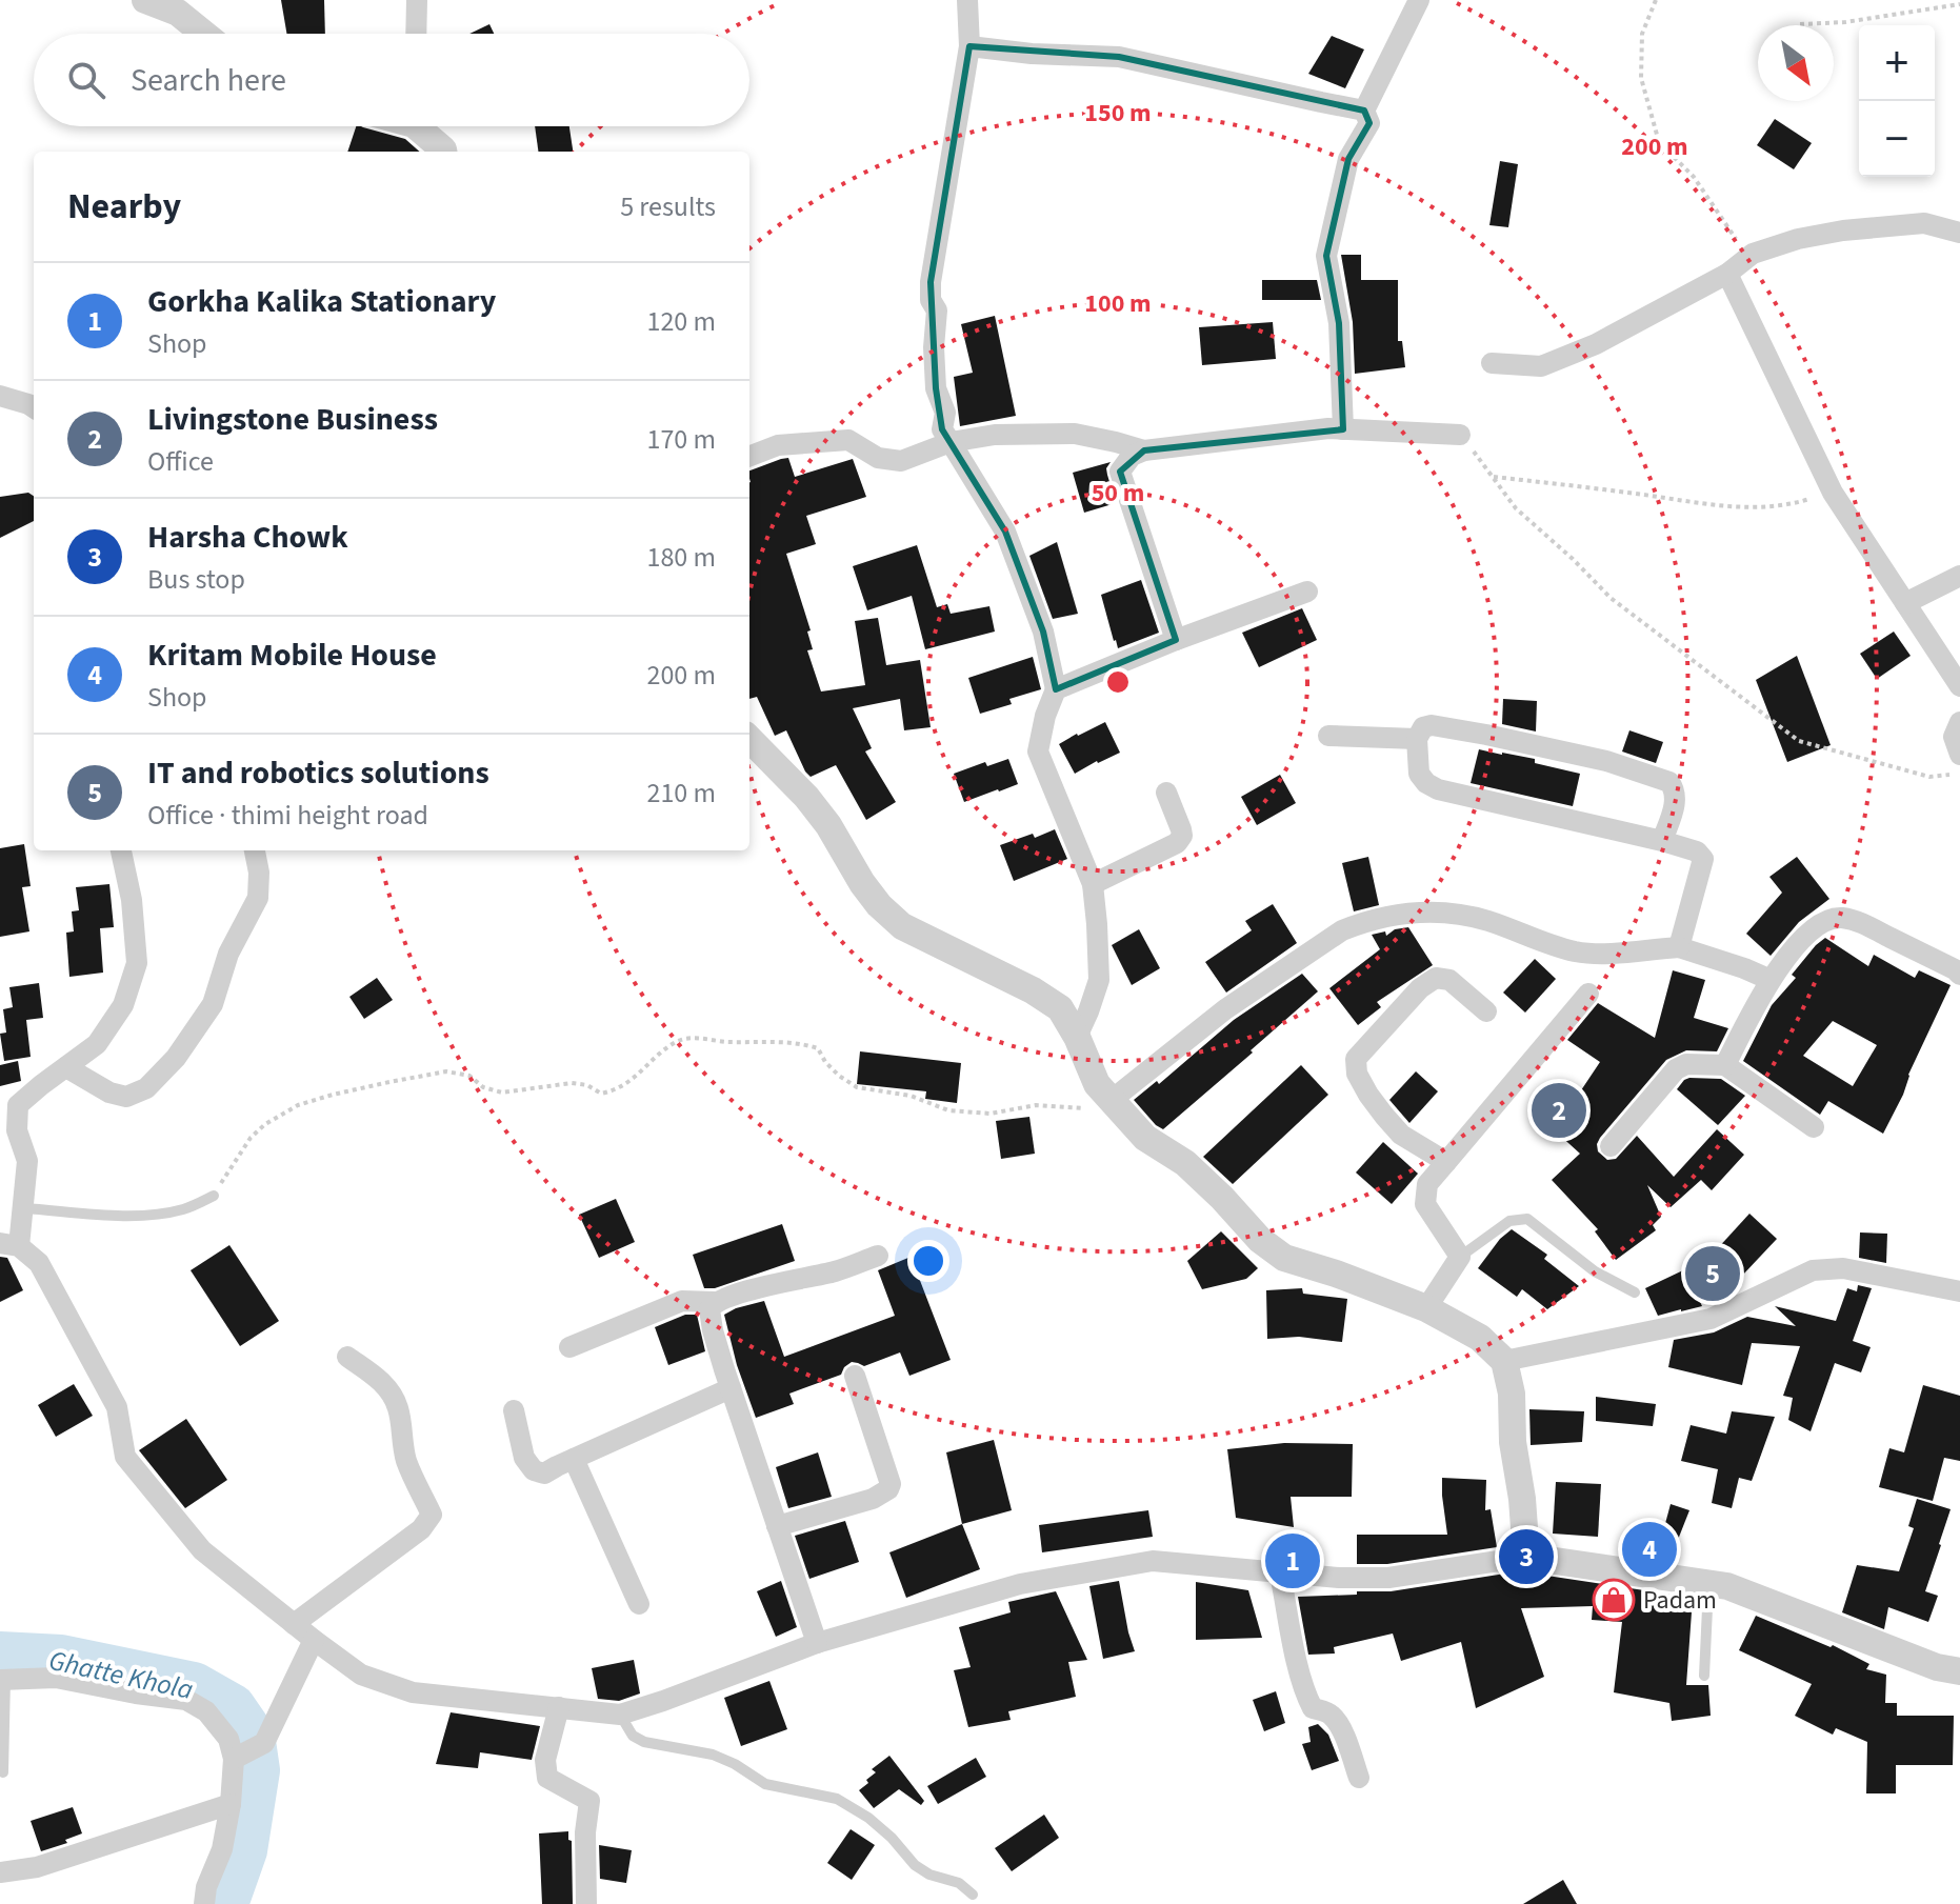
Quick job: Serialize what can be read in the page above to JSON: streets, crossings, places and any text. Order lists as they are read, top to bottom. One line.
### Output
{"water":["Ghatte Khola"],"places":{"shop":["Padam"]},"north":"bottom right","page":{"map_buttons":["+","−"],"search":"Search here","heading":["Nearby","5 results"],"list":[{"mark":"1","name":"Gorkha Kalika Stationary","note":"Shop","value":"120 m"},{"mark":"2","name":"Livingstone Business","note":"Office","value":"170 m"},{"mark":"3","name":"Harsha Chowk","note":"Bus stop","value":"180 m"},{"mark":"4","name":"Kritam Mobile House","note":"Shop","value":"200 m"},{"mark":"5","name":"IT and robotics solutions","note":"Office · thimi height road","value":"210 m"}],"pins":["2","5","4","3","1"]},"rings":["150 m","200 m","100 m","50 m"]}
